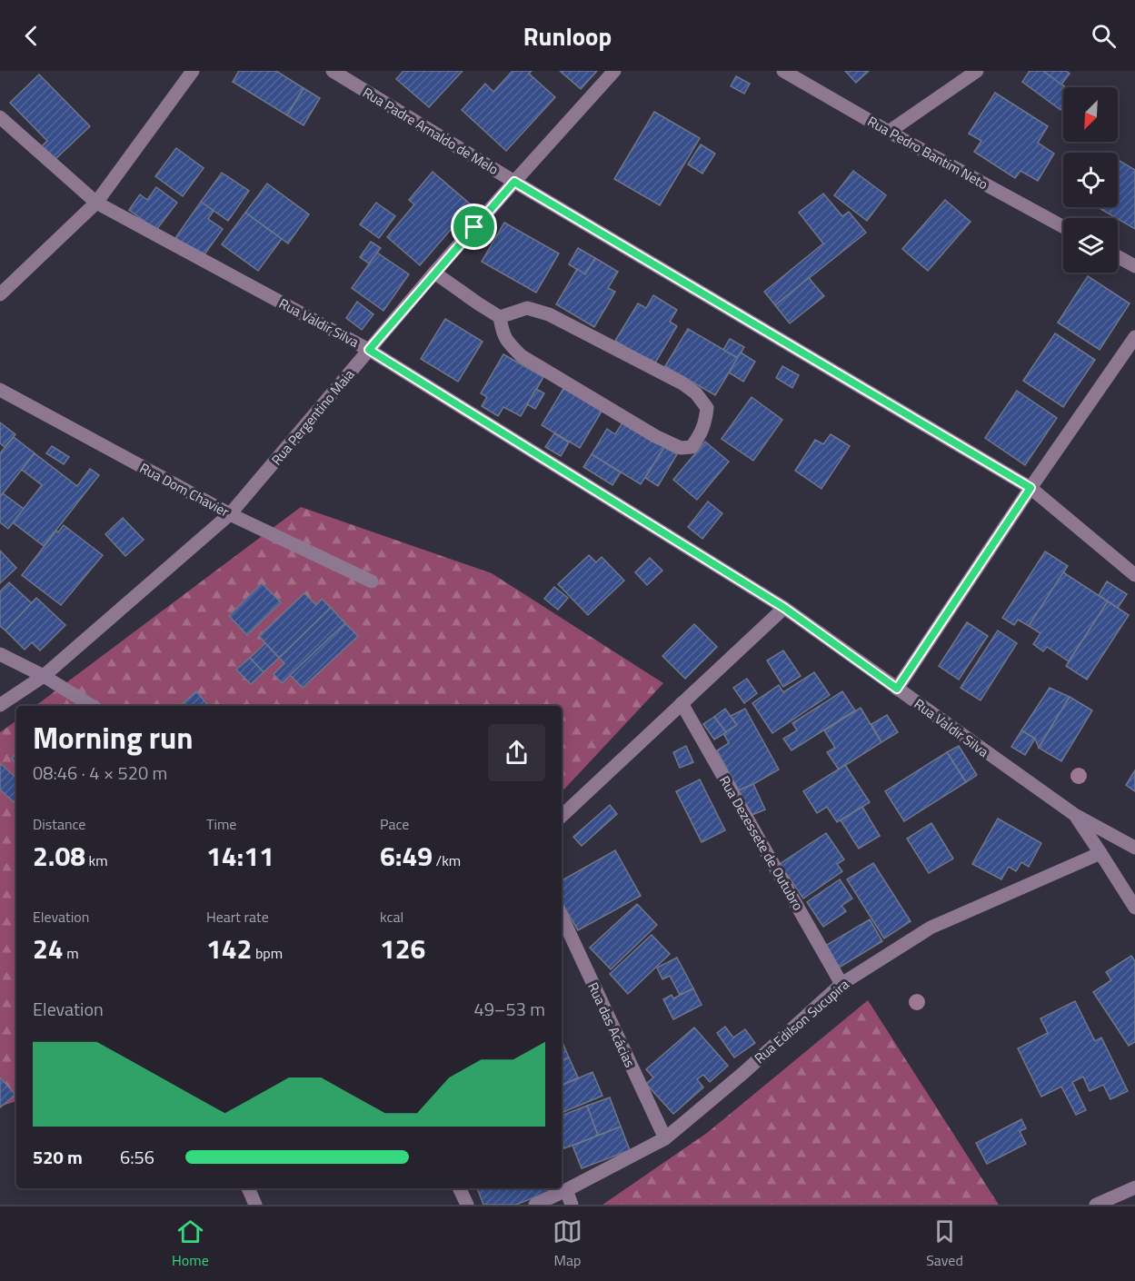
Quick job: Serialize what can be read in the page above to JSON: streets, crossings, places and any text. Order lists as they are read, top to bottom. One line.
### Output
{"streets":{"street":["Rua Padre Arnaldo de Melo","Rua Pedro Bantim Neto","Rua Valdir Silva","Rua Pergentino Maia","Rua Dom Chavier","Rua Dezessete de Outubro","Rua Edilson Sucupira","Rua das Acácias"]},"crossings":[["Rua Padre Arnaldo de Melo","Rua Pergentino Maia"],["Rua Valdir Silva","Rua Pergentino Maia"],["Rua Pergentino Maia","Rua Dom Chavier"],["Rua Dezessete de Outubro","Rua Edilson Sucupira"],["Rua Edilson Sucupira","Rua das Acácias"]],"north":"bottom left","page":{"header":"Runloop","heading":["Morning run","08:46 · 4 × 520 m"],"stats":[["Distance","2.08 km"],["Time","14:11"],["Pace","6:49 /km"],["Elevation","24 m"],["Heart rate","142 bpm"],["kcal","126"]],"chart":["Elevation","49–53 m"],"list":[{"name":"520 m","note":"6:56"}],"tabs":["Home","Map","Saved"]}}
